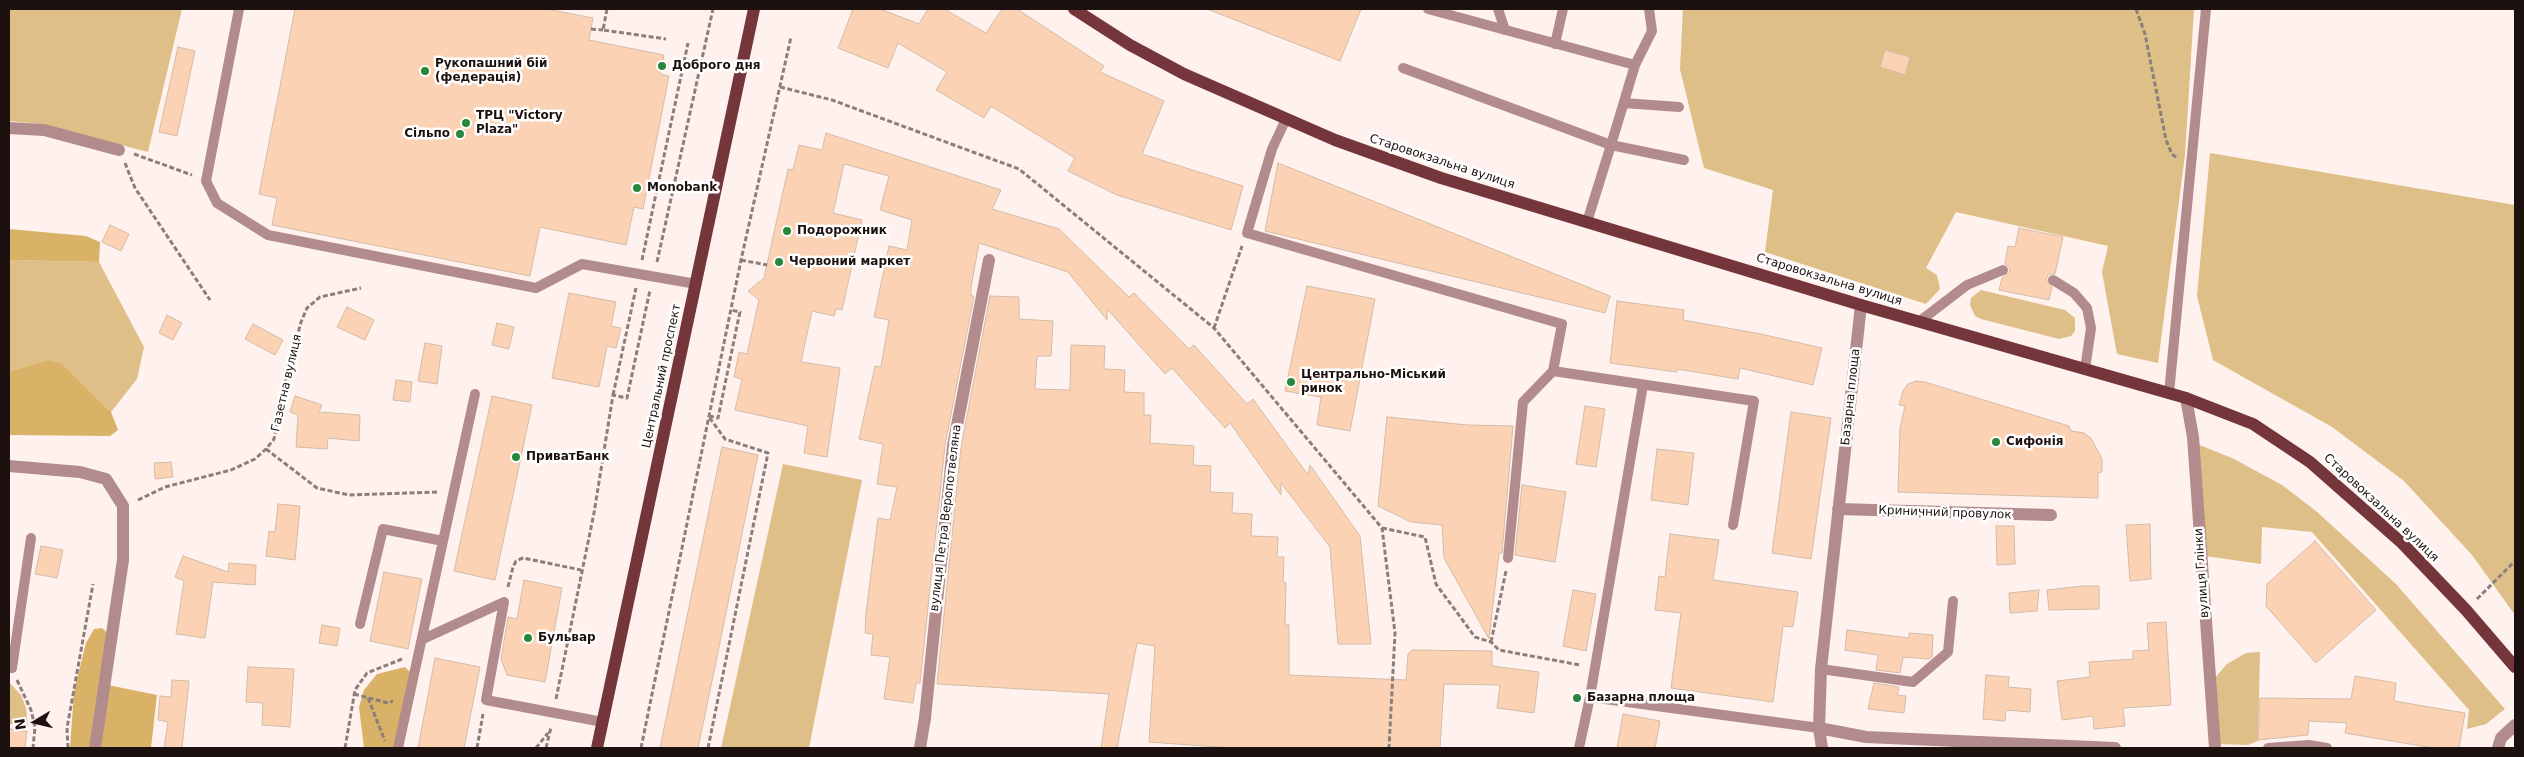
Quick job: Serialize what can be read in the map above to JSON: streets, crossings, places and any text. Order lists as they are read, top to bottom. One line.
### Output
{"streets":{"main road":["Старовокзальна вулиця","Центральний проспект"],"street":["Базарна площа","Криничний провулок","вулиця Петра Веропотвеляна","вулиця Глінки"],"path":["Газетна вулиця"]},"crossings":[["Старовокзальна вулиця","Базарна площа"],["Старовокзальна вулиця","вулиця Глінки"],["Базарна площа","Криничний провулок"]],"places":["Доброго дня","Рукопашний бій (федерація)","ТРЦ \"Victory Plaza\"","Сільпо","Monobank","Подорожник","Червоний маркет","Центрально-Міський ринок","Сифонія","ПриватБанк","Бульвар","Базарна площа"],"north":"left"}
